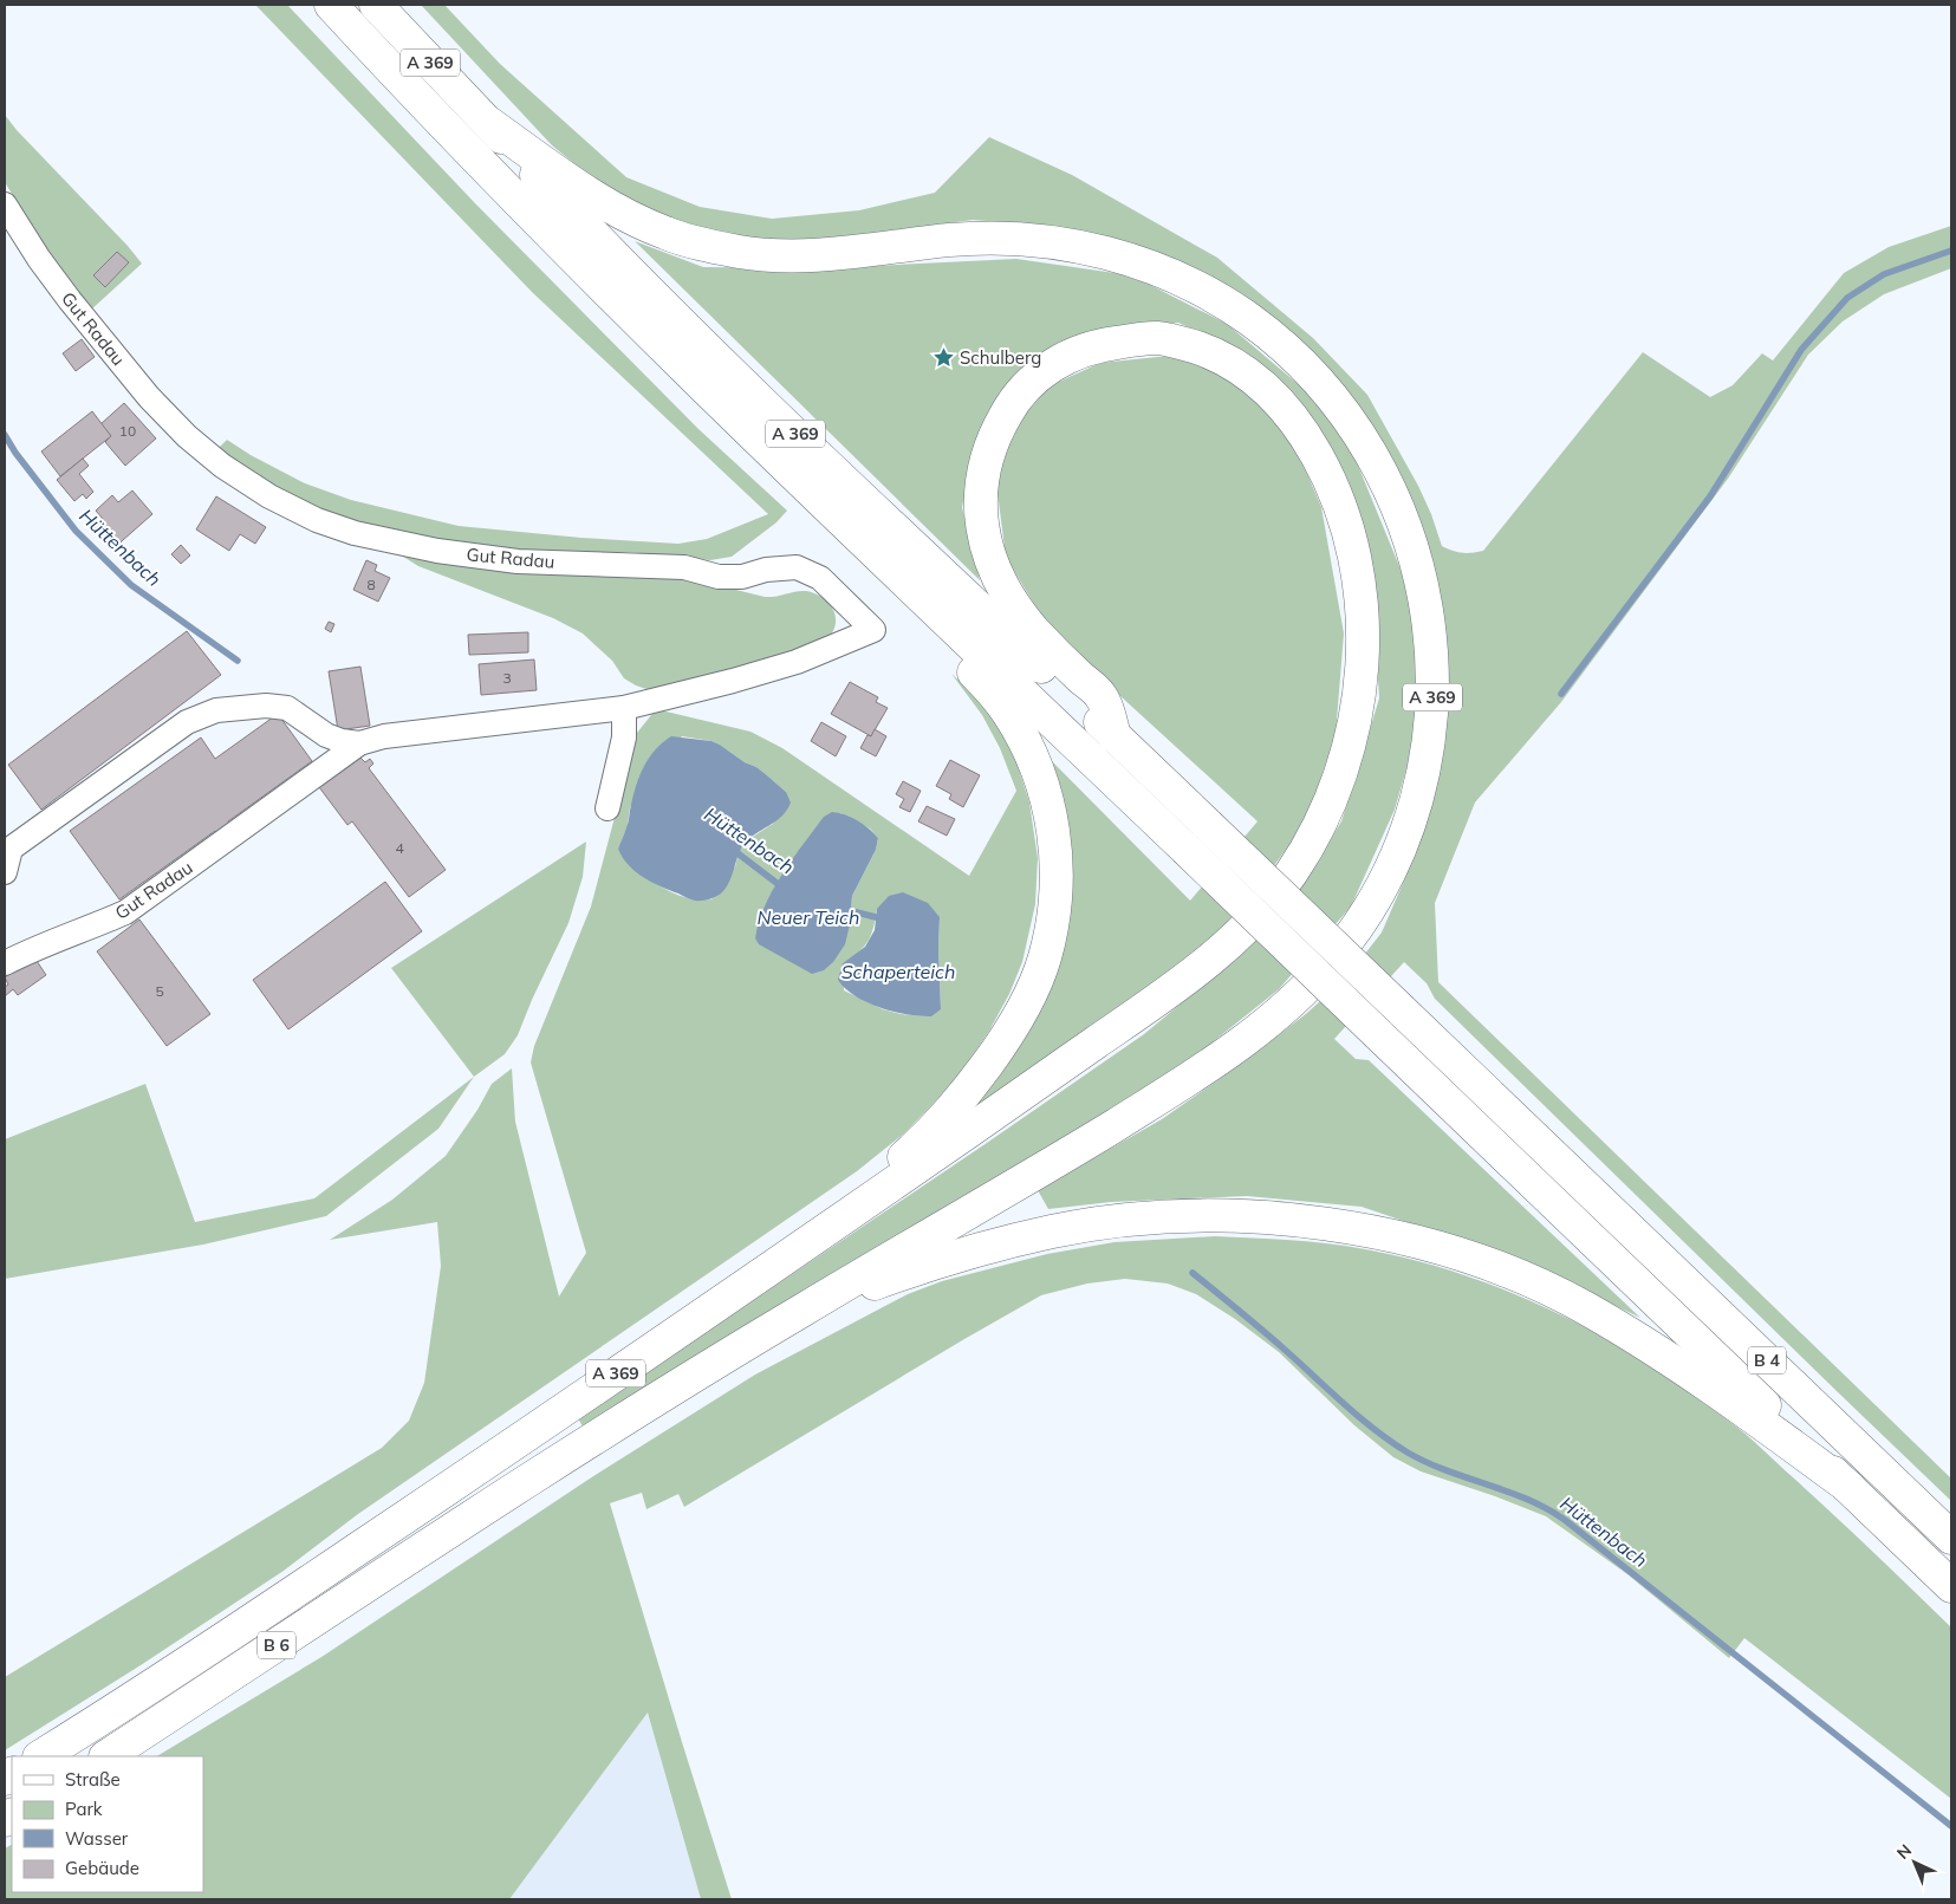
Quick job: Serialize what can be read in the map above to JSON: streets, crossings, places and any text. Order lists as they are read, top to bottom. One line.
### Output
{"streets":{"highway":["A 369","B 4","B 6"],"street":["Gut Radau"]},"crossings":[["A 369","B 4"],["A 369","B 6"]],"water":["Hüttenbach","Neuer Teich","Schaperteich"],"places":{"place":["Schulberg"]},"house_numbers":["10","8","3","4","5"],"legend":["Straße","Park","Wasser","Gebäude"],"north":"top left"}
